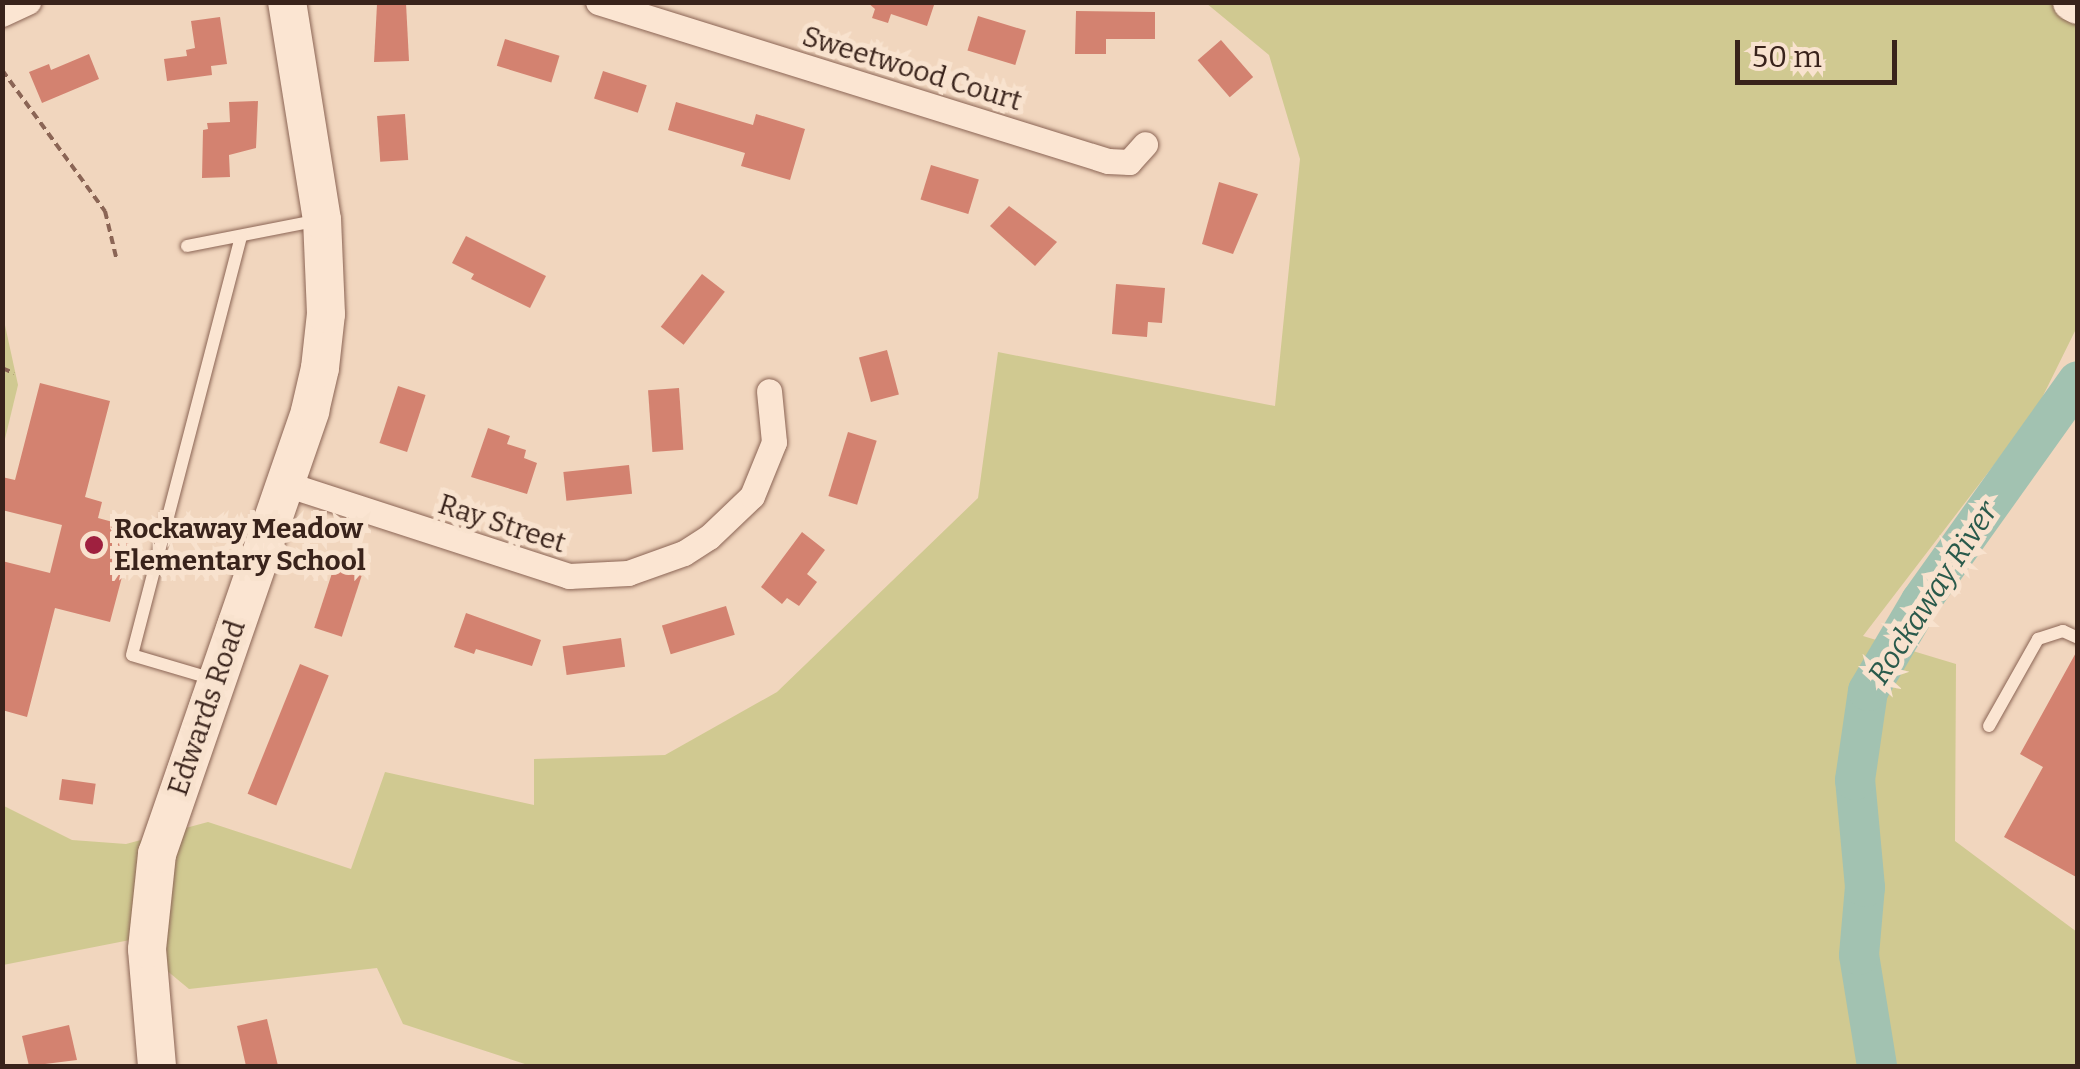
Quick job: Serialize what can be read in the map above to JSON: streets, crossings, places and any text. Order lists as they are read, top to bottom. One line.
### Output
{"streets":{"street":["Sweetwood Court","Ray Street","Edwards Road"]},"crossings":[["Ray Street","Edwards Road"]],"water":["Rockaway River"],"places":["Rockaway Meadow Elementary School"],"scale_bar":"50 m"}
